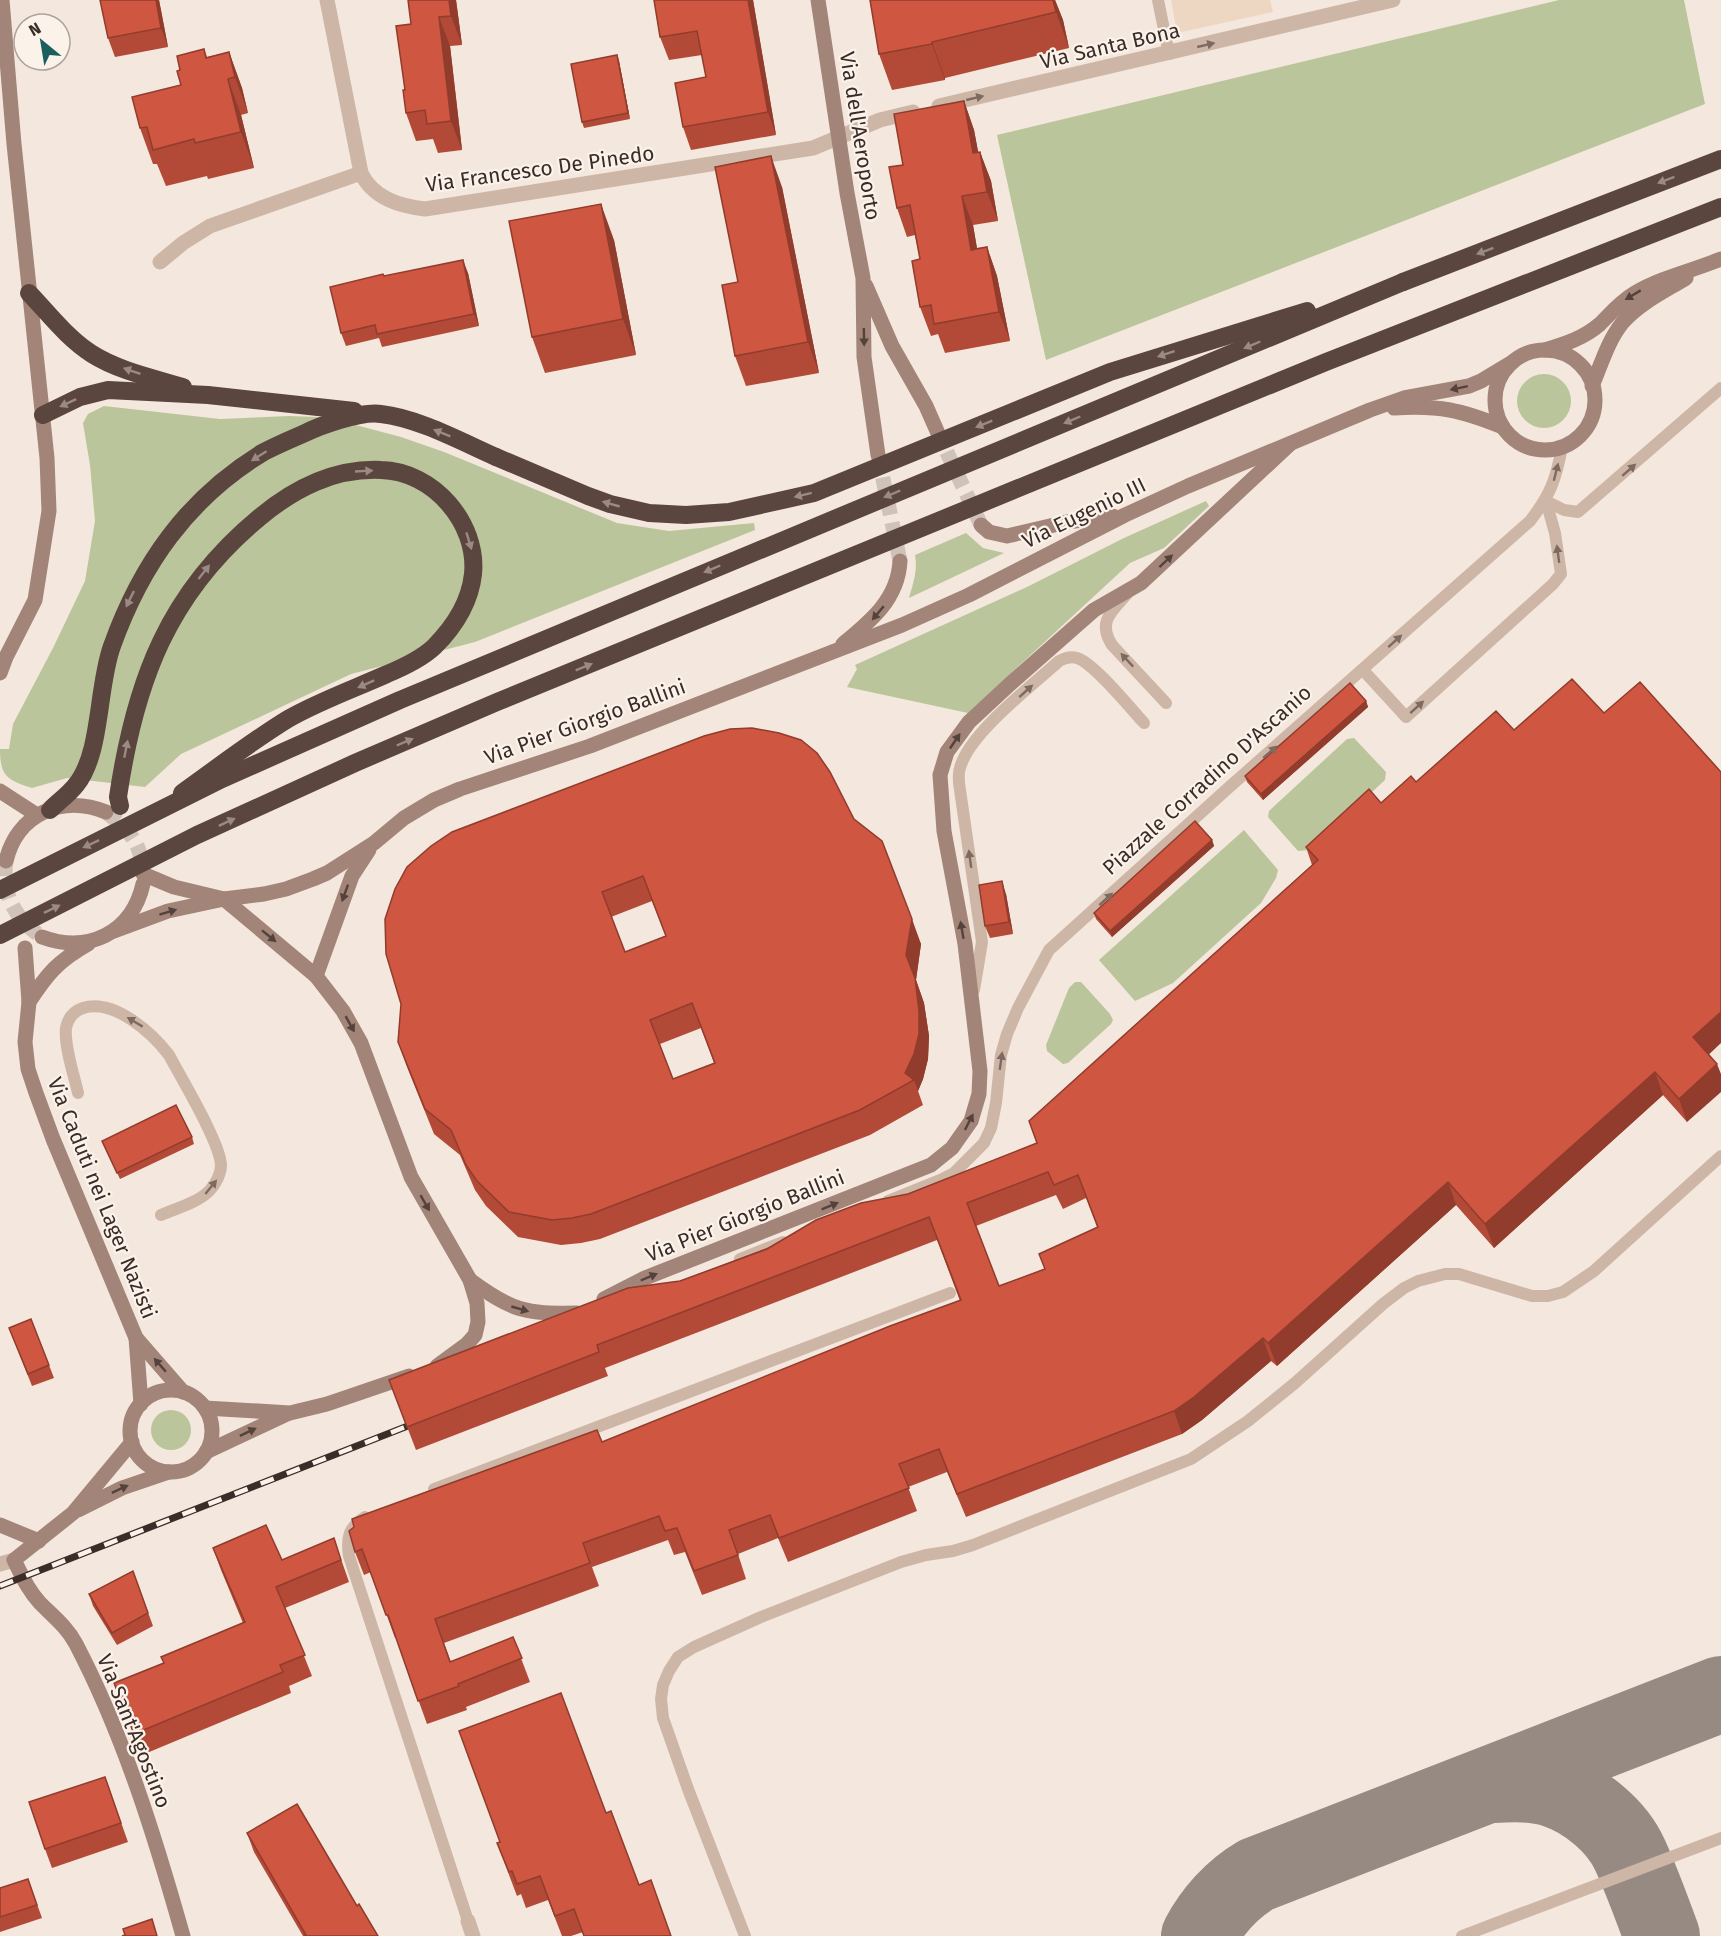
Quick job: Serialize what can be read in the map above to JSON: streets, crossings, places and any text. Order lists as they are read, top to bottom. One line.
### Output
{"streets":{"street":["Via Santa Bona","Via dell'Aeroporto","Via Francesco De Pinedo","Via Eugenio III","Via Pier Giorgio Ballini","Via Caduti nei Lager Nazisti","Via Sant'Agostino"],"lane":["Piazzale Corradino D'Ascanio"]},"crossings":[["Via Santa Bona","Via dell'Aeroporto"],["Via Santa Bona","Via Francesco De Pinedo"],["Via dell'Aeroporto","Via Francesco De Pinedo"],["Via Eugenio III","Via Pier Giorgio Ballini"],["Via Eugenio III","Piazzale Corradino D'Ascanio"],["Via Pier Giorgio Ballini","Via Caduti nei Lager Nazisti"]],"one_way":["Via Santa Bona","Piazzale Corradino D'Ascanio"],"north":"top left"}
